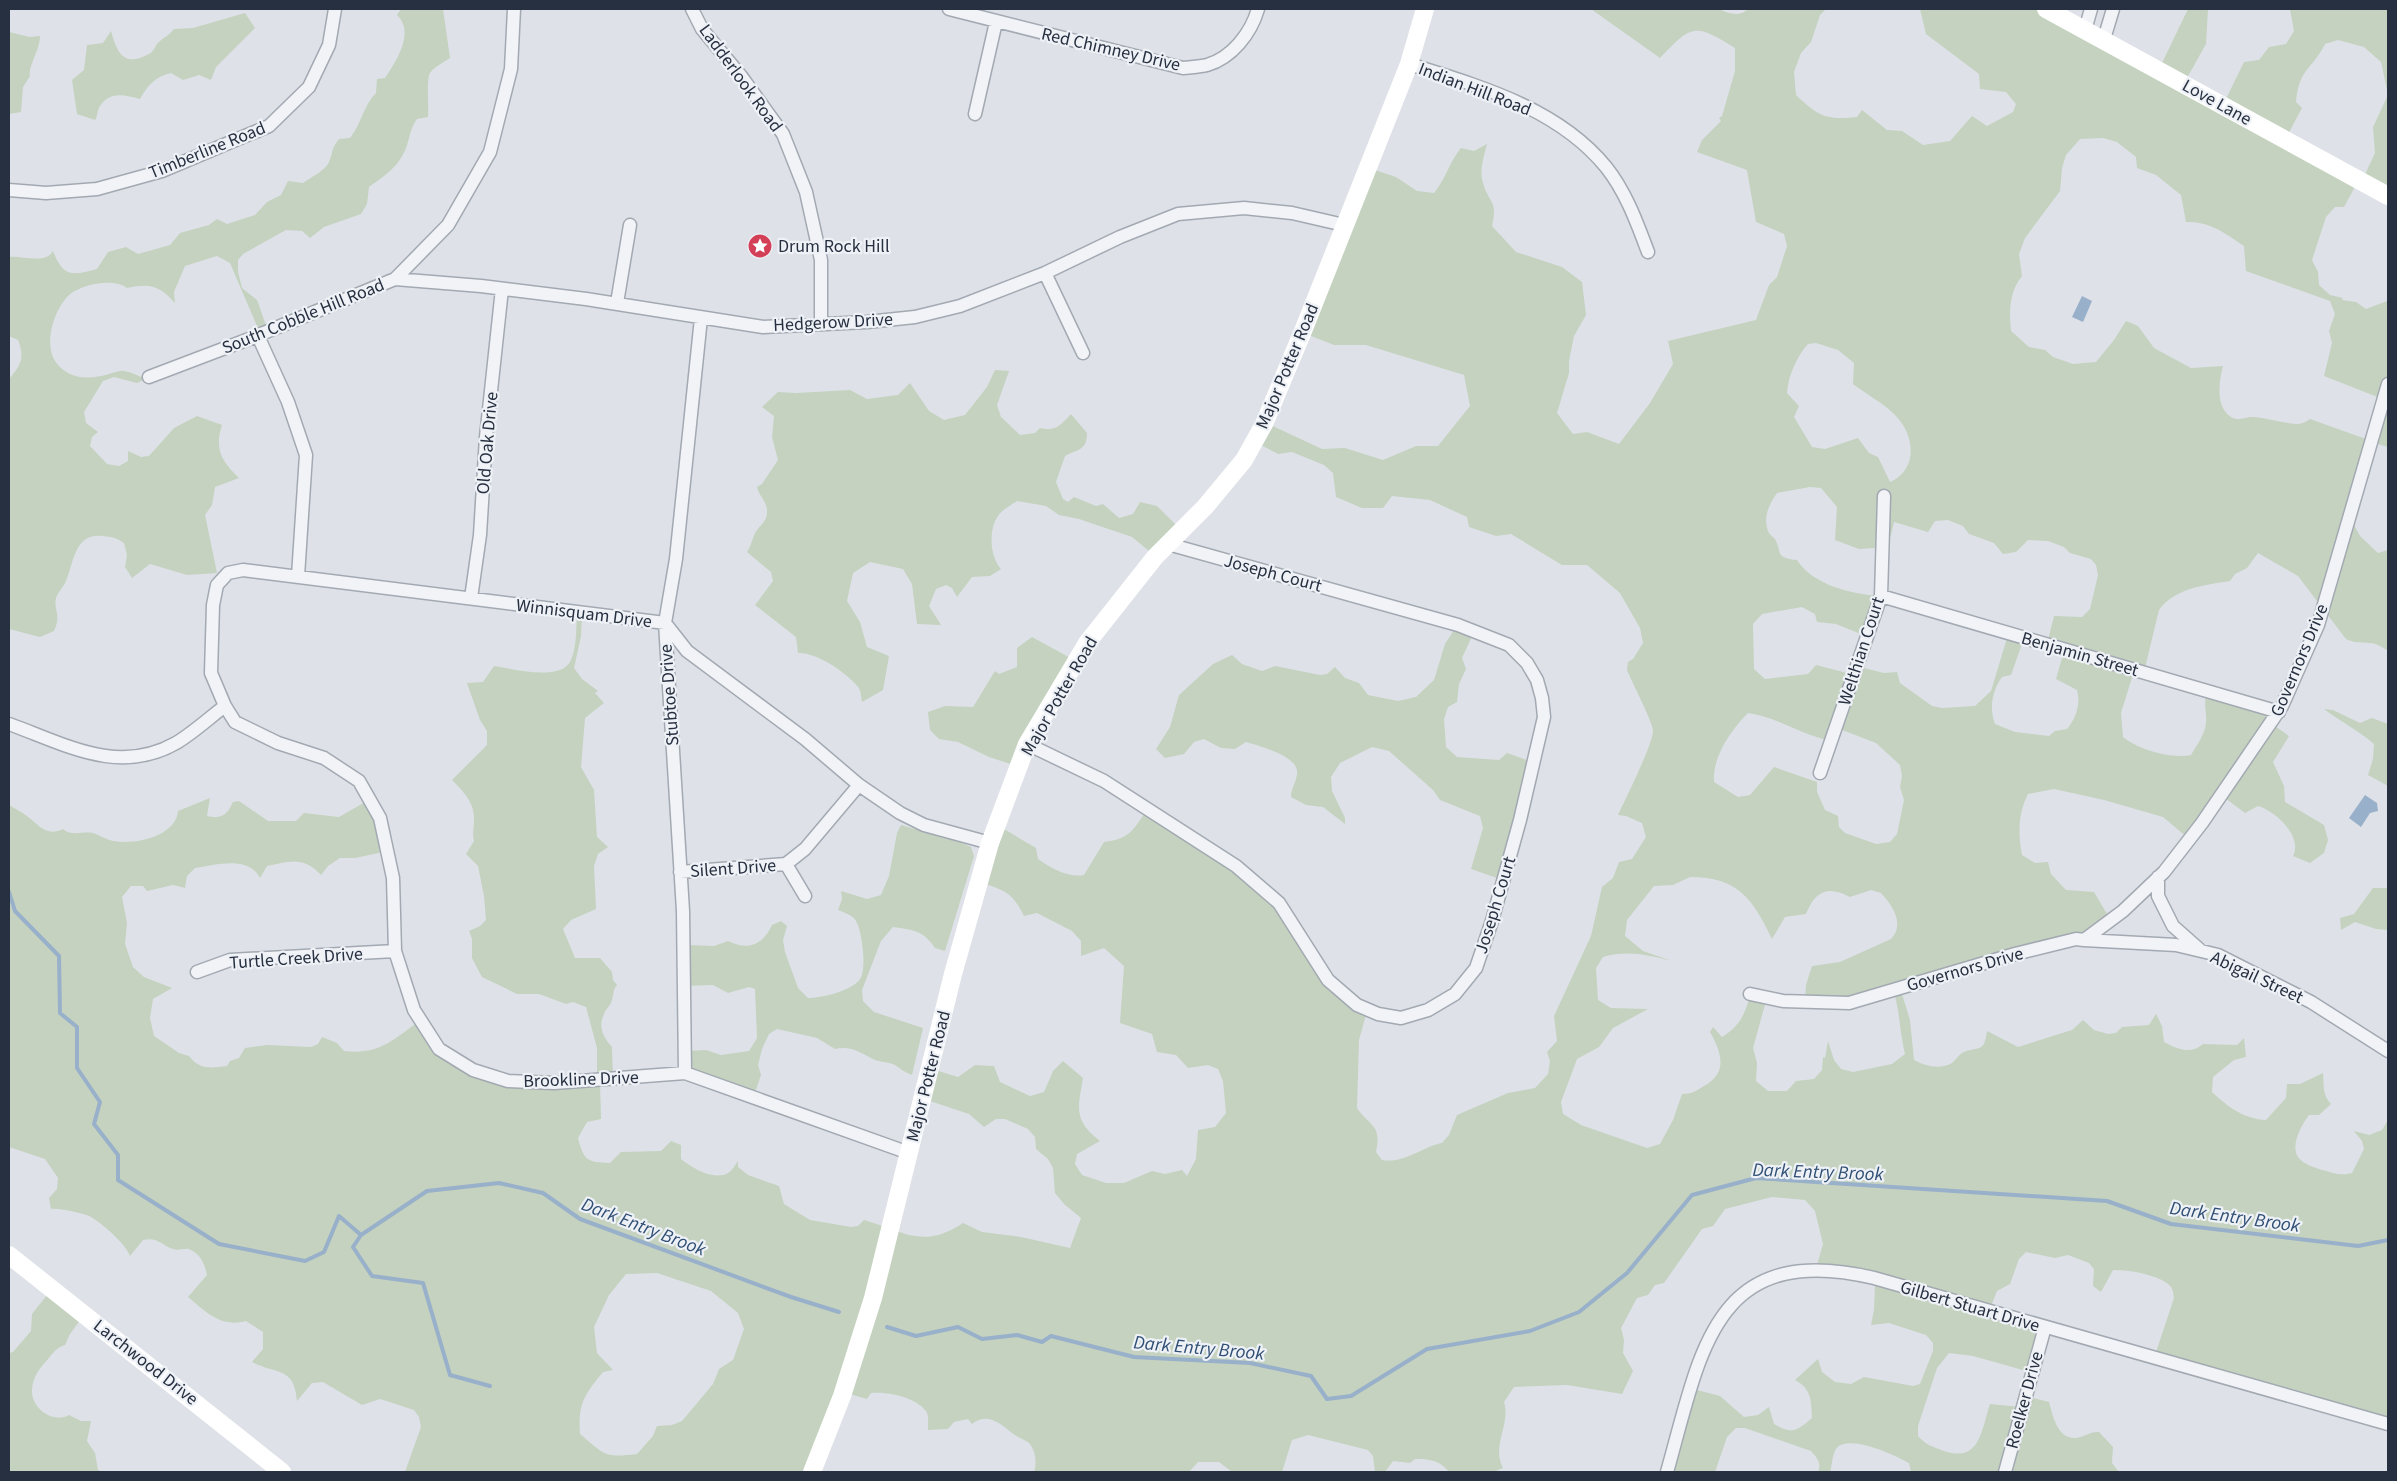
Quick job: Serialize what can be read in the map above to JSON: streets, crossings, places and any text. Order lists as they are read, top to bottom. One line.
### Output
{"streets":{"street":["Red Chimney Drive","Ladderlook Road","Indian Hill Road","Love Lane","Timberline Road","South Cobble Hill Road","Hedgerow Drive","Major Potter Road","Old Oak Drive","Joseph Court","Winnisquam Drive","Welthian Court","Benjamin Street","Governors Drive","Stubtoe Drive","Silent Drive","Turtle Creek Drive","Abigail Street","Brookline Drive","Gilbert Stuart Drive","Larchwood Drive","Roelker Drive"]},"crossings":[["Ladderlook Road","Hedgerow Drive"],["Indian Hill Road","Major Potter Road"],["South Cobble Hill Road","Hedgerow Drive"],["Hedgerow Drive","Major Potter Road"],["Hedgerow Drive","Old Oak Drive"],["Hedgerow Drive","Stubtoe Drive"],["Major Potter Road","Joseph Court"],["Major Potter Road","Winnisquam Drive"],["Major Potter Road","Brookline Drive"],["Old Oak Drive","Winnisquam Drive"],["Winnisquam Drive","Stubtoe Drive"],["Winnisquam Drive","Silent Drive"],["Winnisquam Drive","Brookline Drive"],["Welthian Court","Benjamin Street"],["Benjamin Street","Governors Drive"],["Governors Drive","Abigail Street"],["Stubtoe Drive","Silent Drive"],["Stubtoe Drive","Brookline Drive"],["Turtle Creek Drive","Brookline Drive"],["Gilbert Stuart Drive","Roelker Drive"]],"water":["Dark Entry Brook"],"places":{"place":["Drum Rock Hill"]}}
